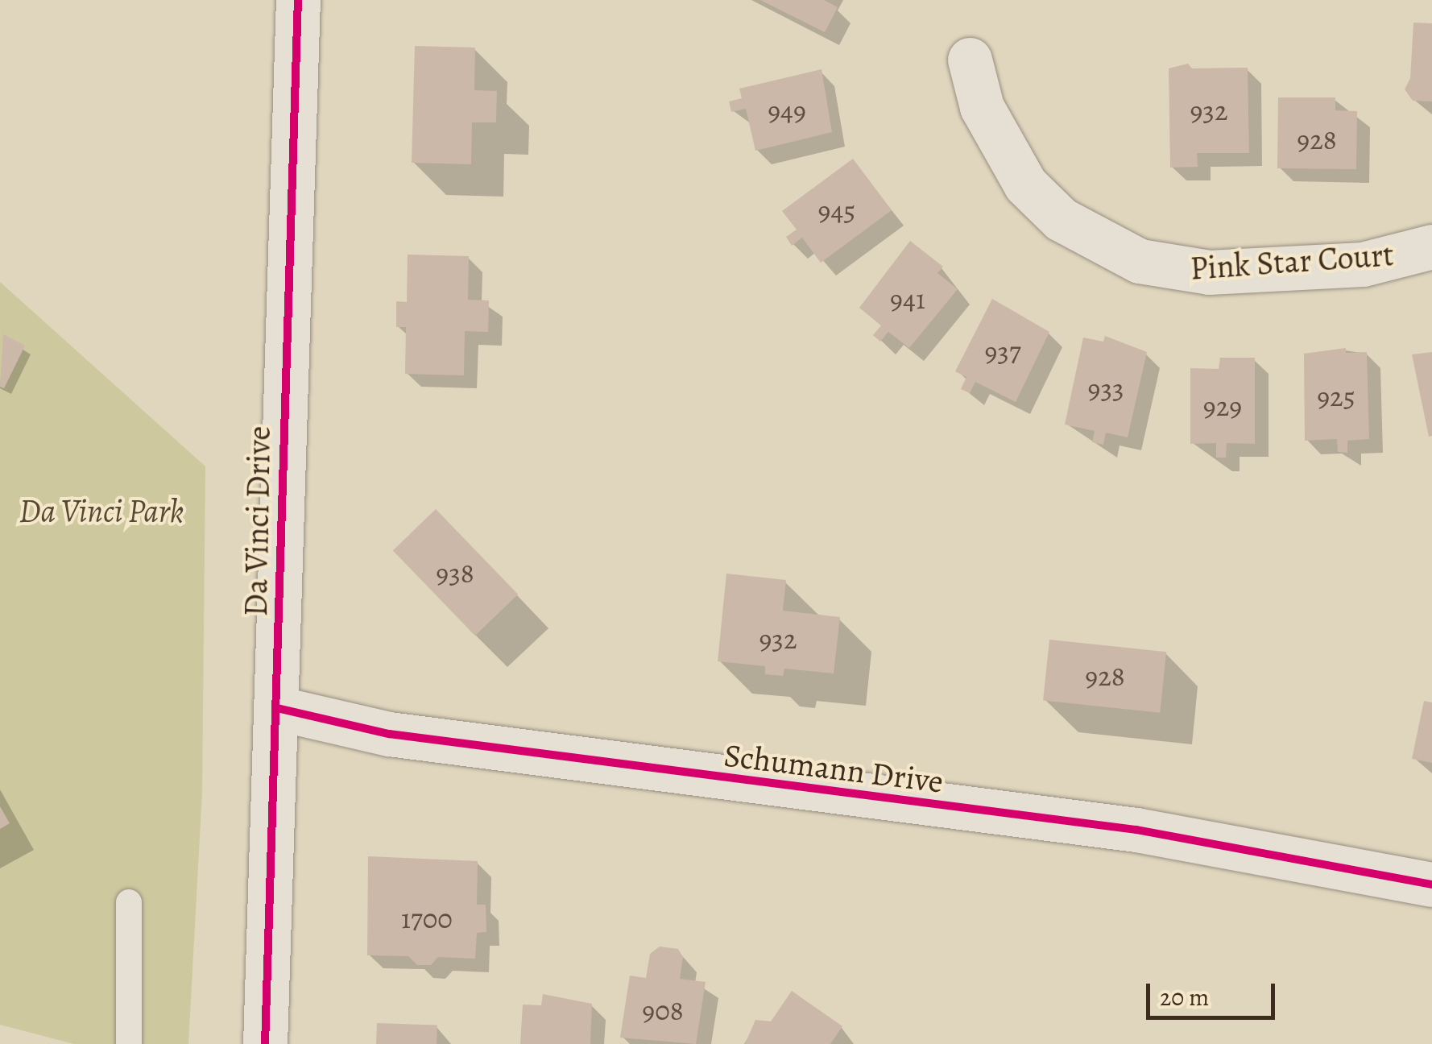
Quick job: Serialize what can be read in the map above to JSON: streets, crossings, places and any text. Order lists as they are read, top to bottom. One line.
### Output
{"streets":{"street":["Pink Star Court","Da Vinci Drive","Schumann Drive"]},"crossings":[["Da Vinci Drive","Schumann Drive"]],"parks":["Da Vinci Park"],"house_numbers":["949","932","928","945","941","937","933","925","929","938","932","928","1700","908"],"scale_bar":"20 m"}
